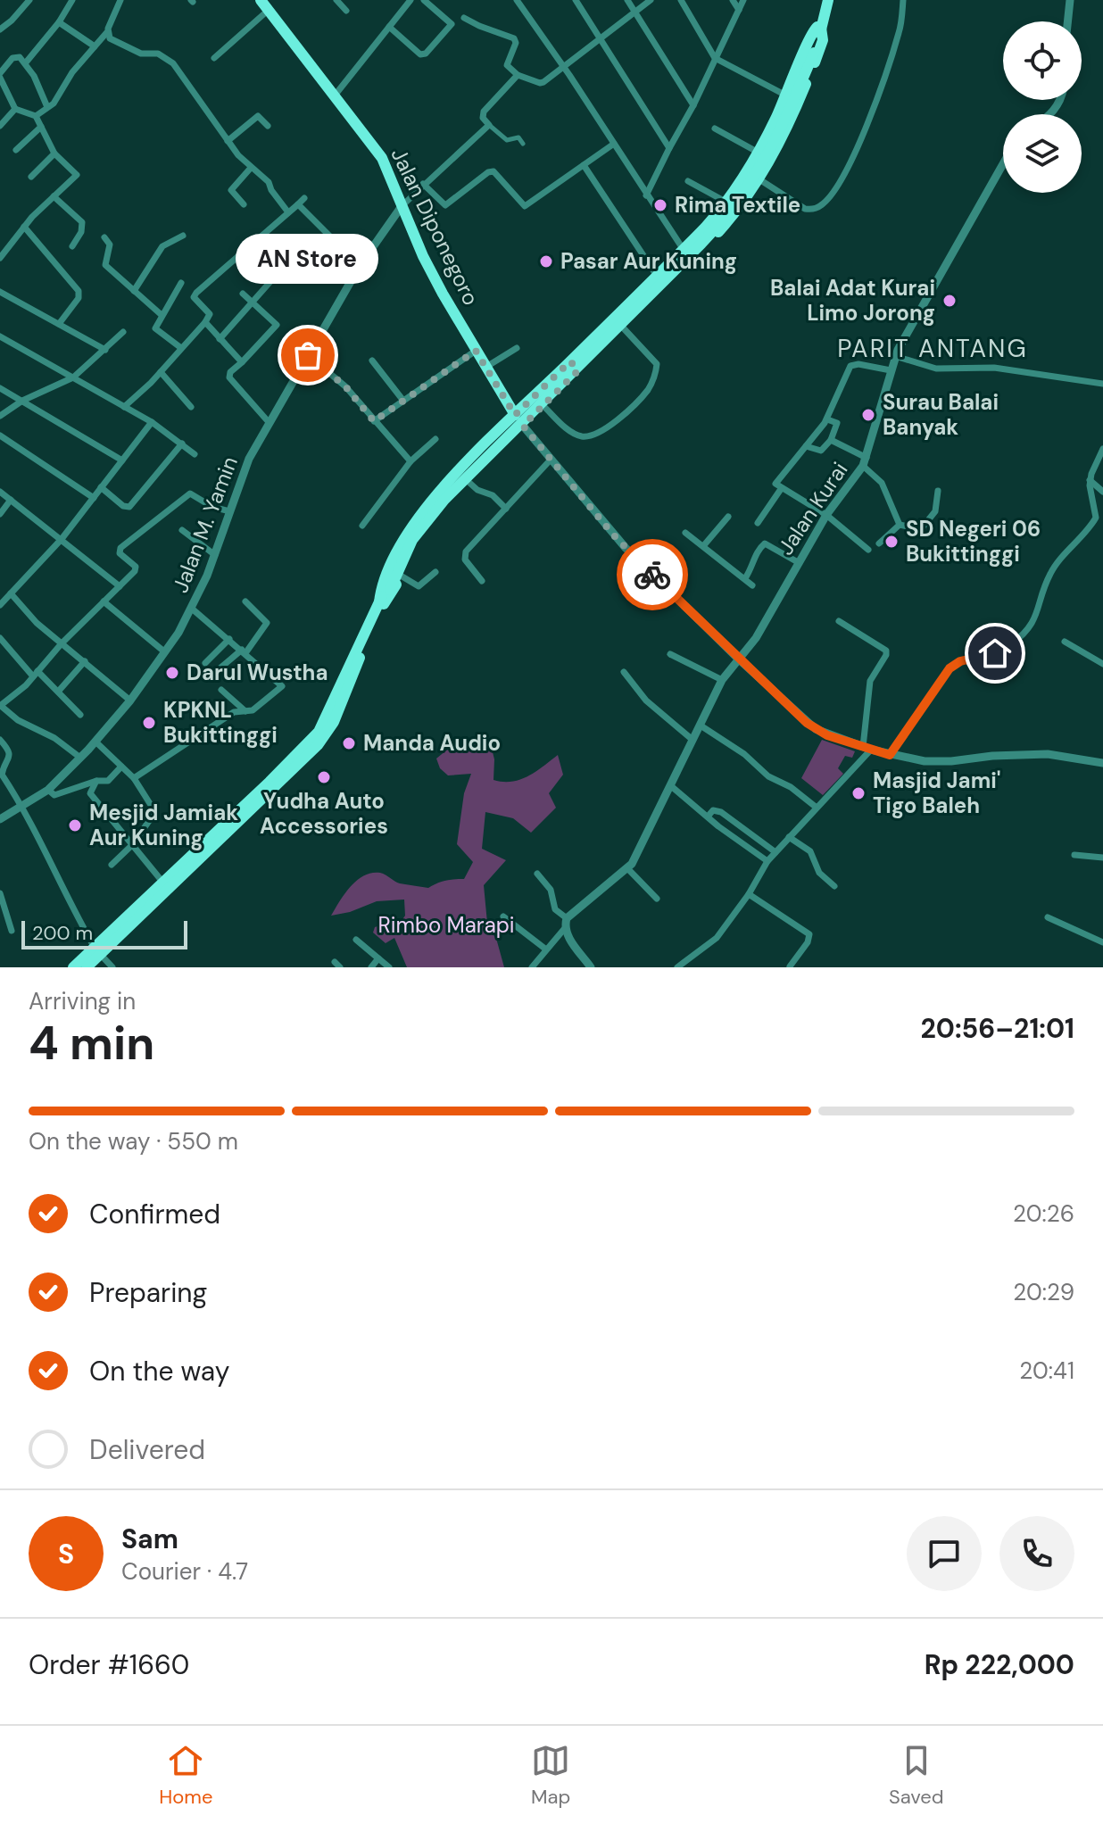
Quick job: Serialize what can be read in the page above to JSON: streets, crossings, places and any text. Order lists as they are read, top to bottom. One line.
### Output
{"streets":{"highway":["Jalan Diponegoro"],"street":["Jalan Kurai","Jalan M. Yamin"]},"crossings":[["Jalan Diponegoro","Jalan M. Yamin"]],"districts":["PARIT ANTANG"],"parks":["Rimbo Marapi"],"places":["Rima Textile","Pasar Aur Kuning","Balai Adat Kurai Limo Jorong","AN Store","Surau Balai Banyak","SD Negeri 06 Bukittinggi","Darul Wustha","KPKNL Bukittinggi","Manda Audio","Yudha Auto Accessories","Masjid Jami' Tigo Baleh","Mesjid Jamiak Aur Kuning"],"scale_bar":"200 m","page":{"bubble":"AN Store","scale":"200 m","heading":["4 min","Arriving in","20:56–21:01"],"panel":["Sam","Courier · 4.7","Order #1660","Rp 222,000"],"bar":"On the way · 550 m","list":[["Confirmed","20:26"],["Preparing","20:29"],["On the way","20:41"],"Delivered"],"round":"S","tabs":["Home","Map","Saved"]}}
